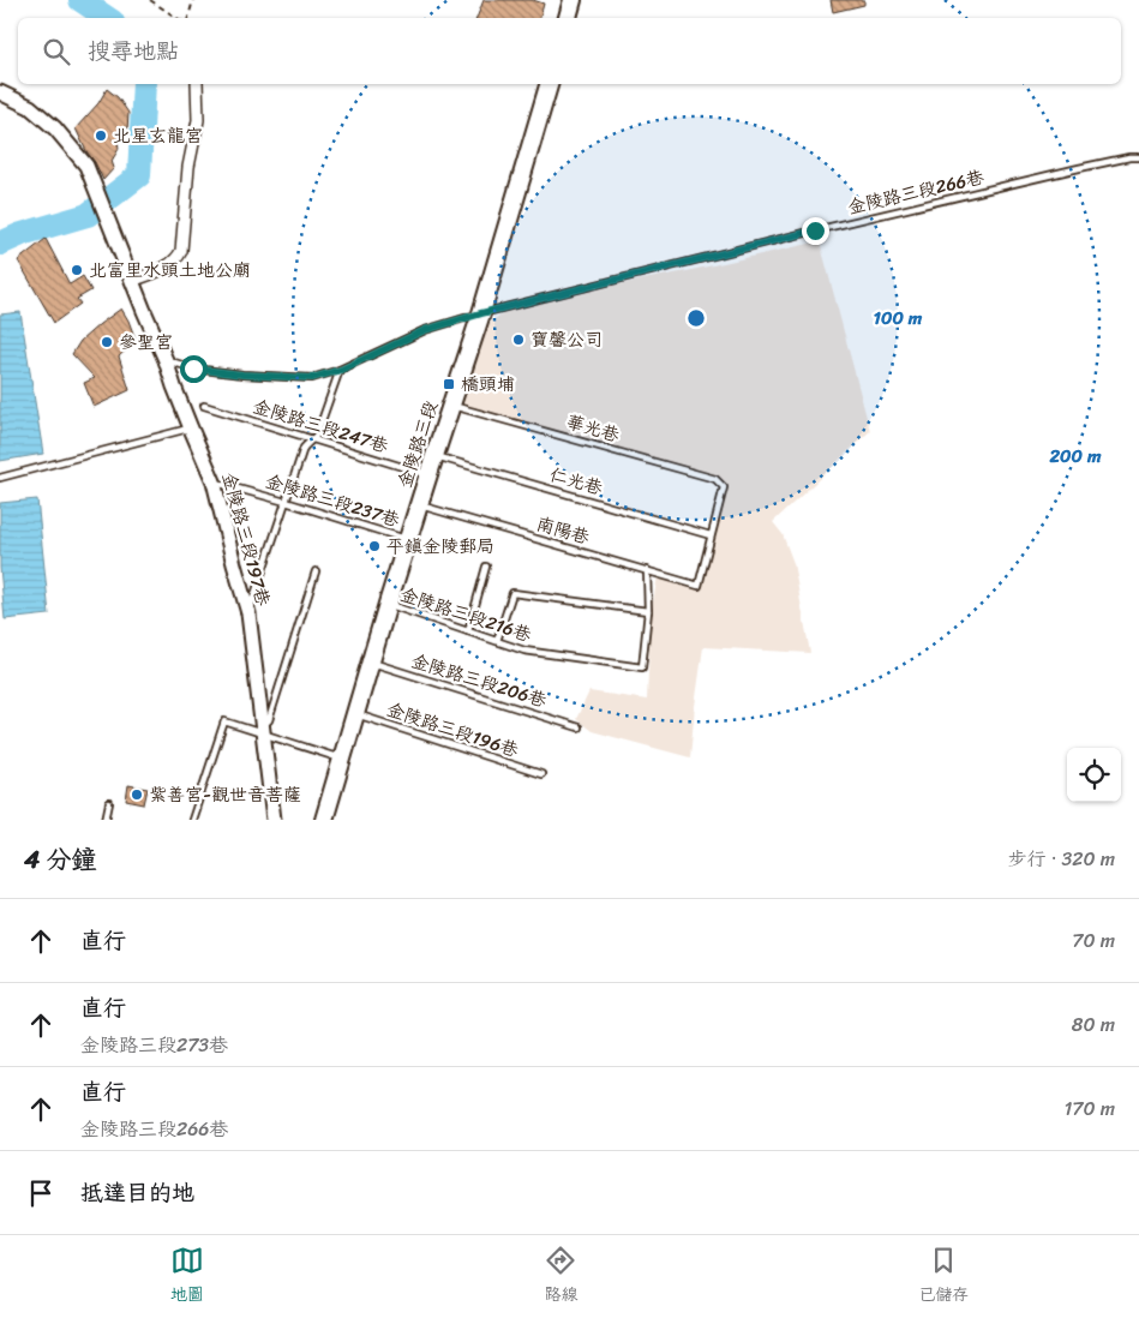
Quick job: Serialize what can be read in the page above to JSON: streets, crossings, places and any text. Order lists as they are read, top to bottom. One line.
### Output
{"streets":{"main road":["金陵路三段"],"street":["金陵路三段197巷"],"lane":["金陵路三段266巷","金陵路三段247巷","華光巷","仁光巷","金陵路三段237巷","南陽巷","金陵路三段216巷","金陵路三段206巷","金陵路三段196巷"]},"crossings":[["金陵路三段266巷","金陵路三段"],["金陵路三段266巷","金陵路三段197巷"],["金陵路三段247巷","金陵路三段"],["華光巷","金陵路三段"],["華光巷","仁光巷"],["華光巷","南陽巷"],["金陵路三段","仁光巷"],["金陵路三段","金陵路三段237巷"],["金陵路三段","南陽巷"],["金陵路三段","金陵路三段216巷"],["金陵路三段","金陵路三段206巷"],["金陵路三段","金陵路三段196巷"],["仁光巷","南陽巷"],["金陵路三段237巷","金陵路三段197巷"]],"places":{"other":["北星玄龍宮","北富里水頭土地公廟","寶馨公司","參聖宮","平鎮金陵郵局","紫善宮-觀世音菩薩"],"transit":["橋頭埔"]},"page":{"search":"搜尋地點","heading":["4 分鐘","步行 · 320 m"],"list":[["直行","70 m"],["直行","金陵路三段273巷","80 m"],["直行","金陵路三段266巷","170 m"],"抵達目的地"],"nav":["地圖","路線","已儲存"]},"rings":["100 m","200 m"]}
